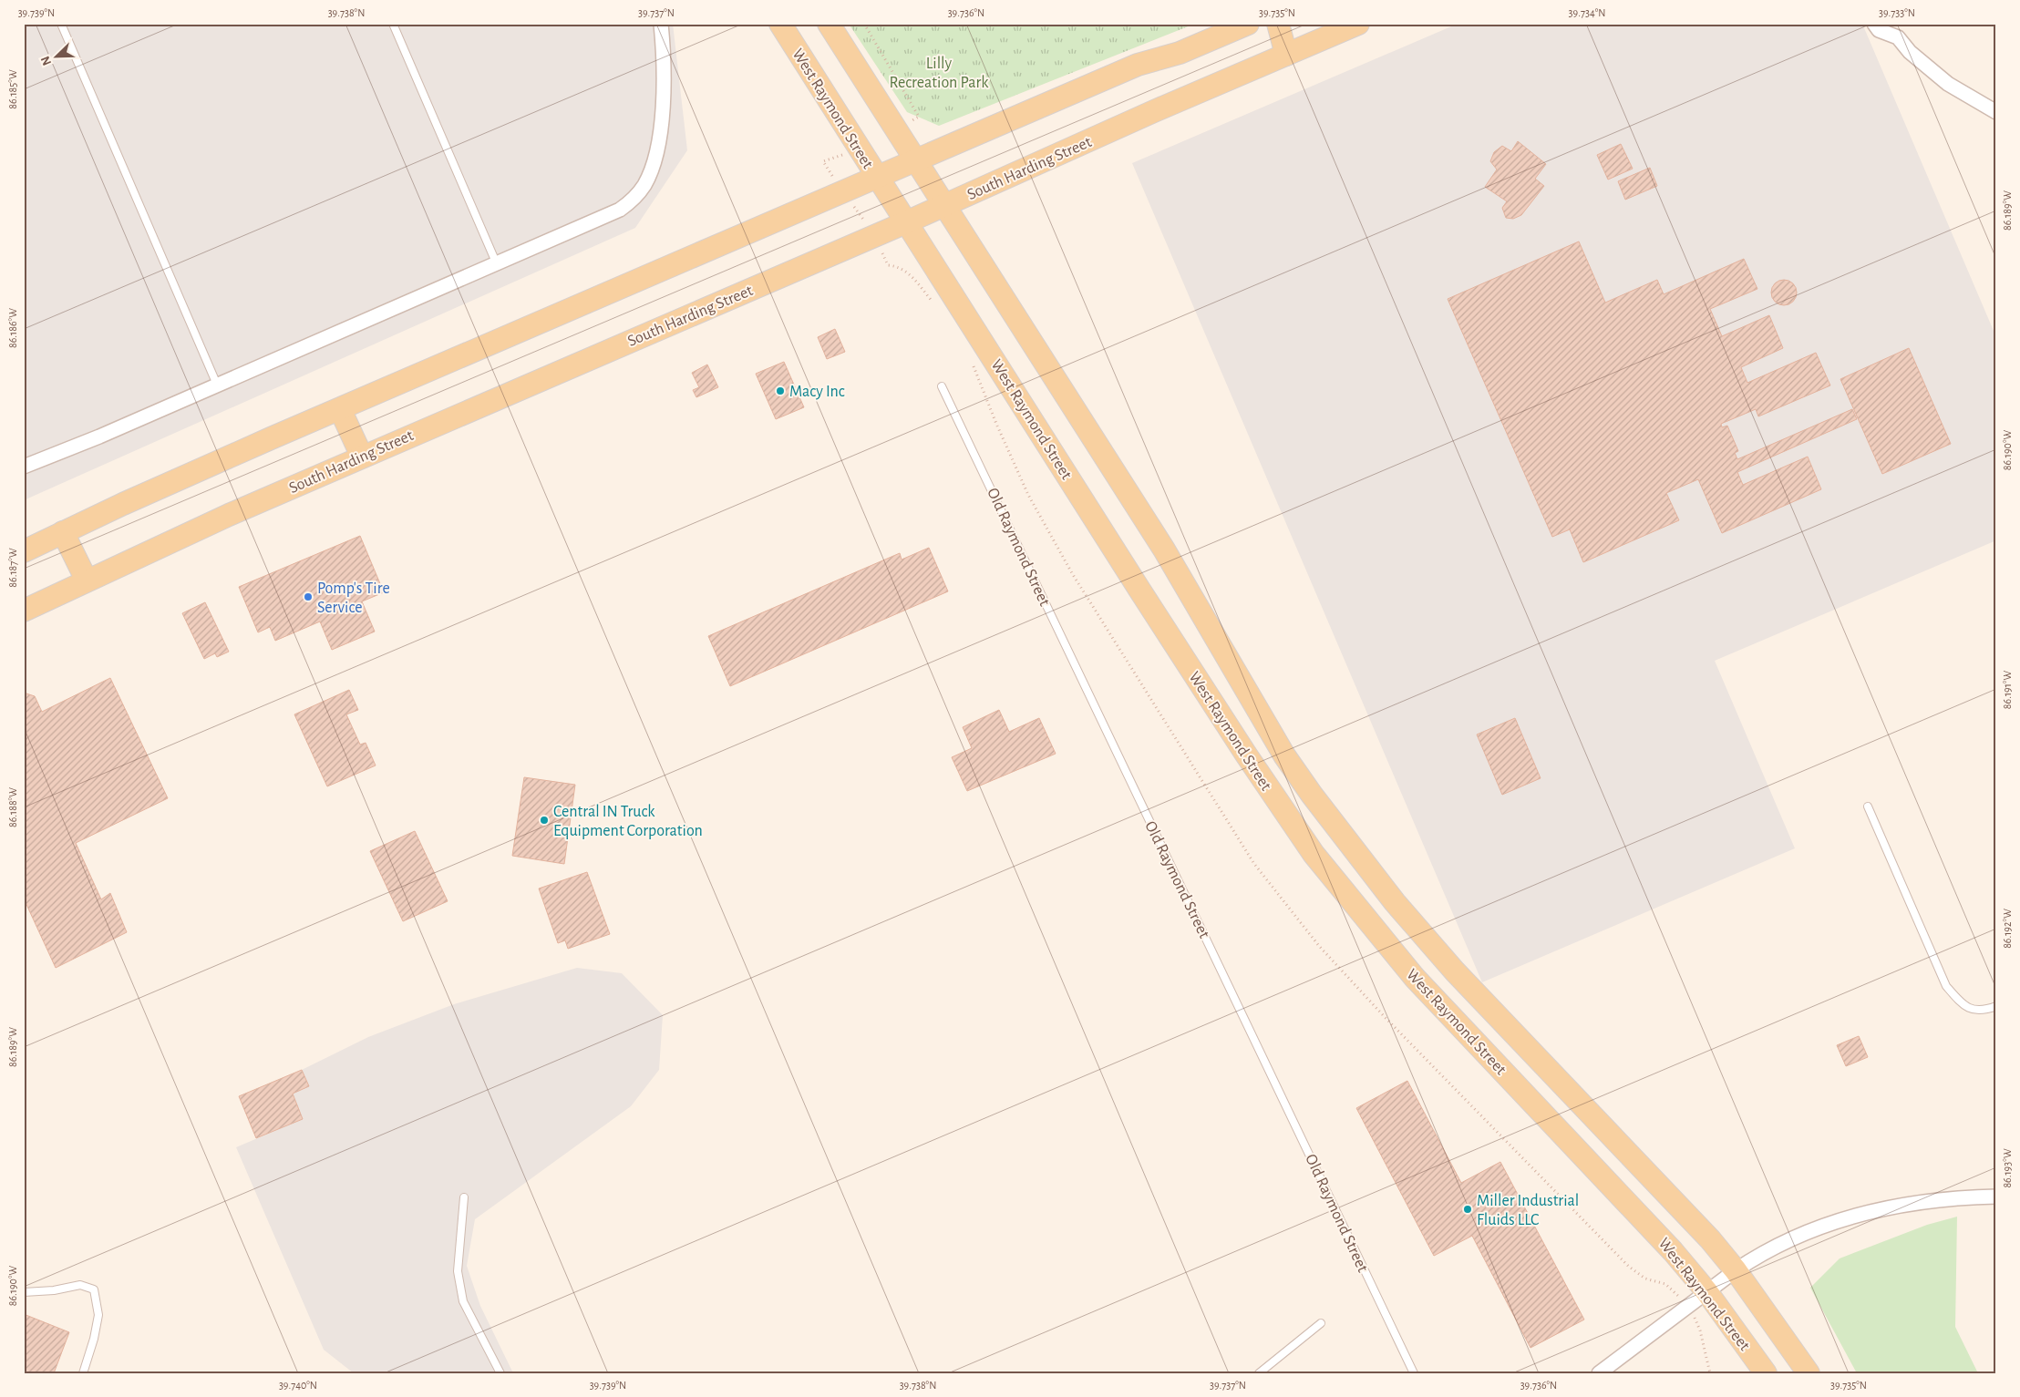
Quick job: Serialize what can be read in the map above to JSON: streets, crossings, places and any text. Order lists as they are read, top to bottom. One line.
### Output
{"streets":{"main road":["West Raymond Street","South Harding Street"],"lane":["Old Raymond Street"]},"crossings":[["West Raymond Street","South Harding Street"]],"parks":["Lilly Recreation Park"],"places":["Macy Inc","Pomp's Tire Service","Central IN Truck Equipment Corporation","Miller Industrial Fluids LLC"],"north":"bottom left","coordinates":["39.739°N","39.738°N","39.737°N","39.736°N","39.735°N","39.734°N","39.733°N","86.185°W","86.189°W","86.186°W","86.190°W","86.187°W","86.191°W","86.188°W","86.192°W","86.193°W","39.740°N"]}
